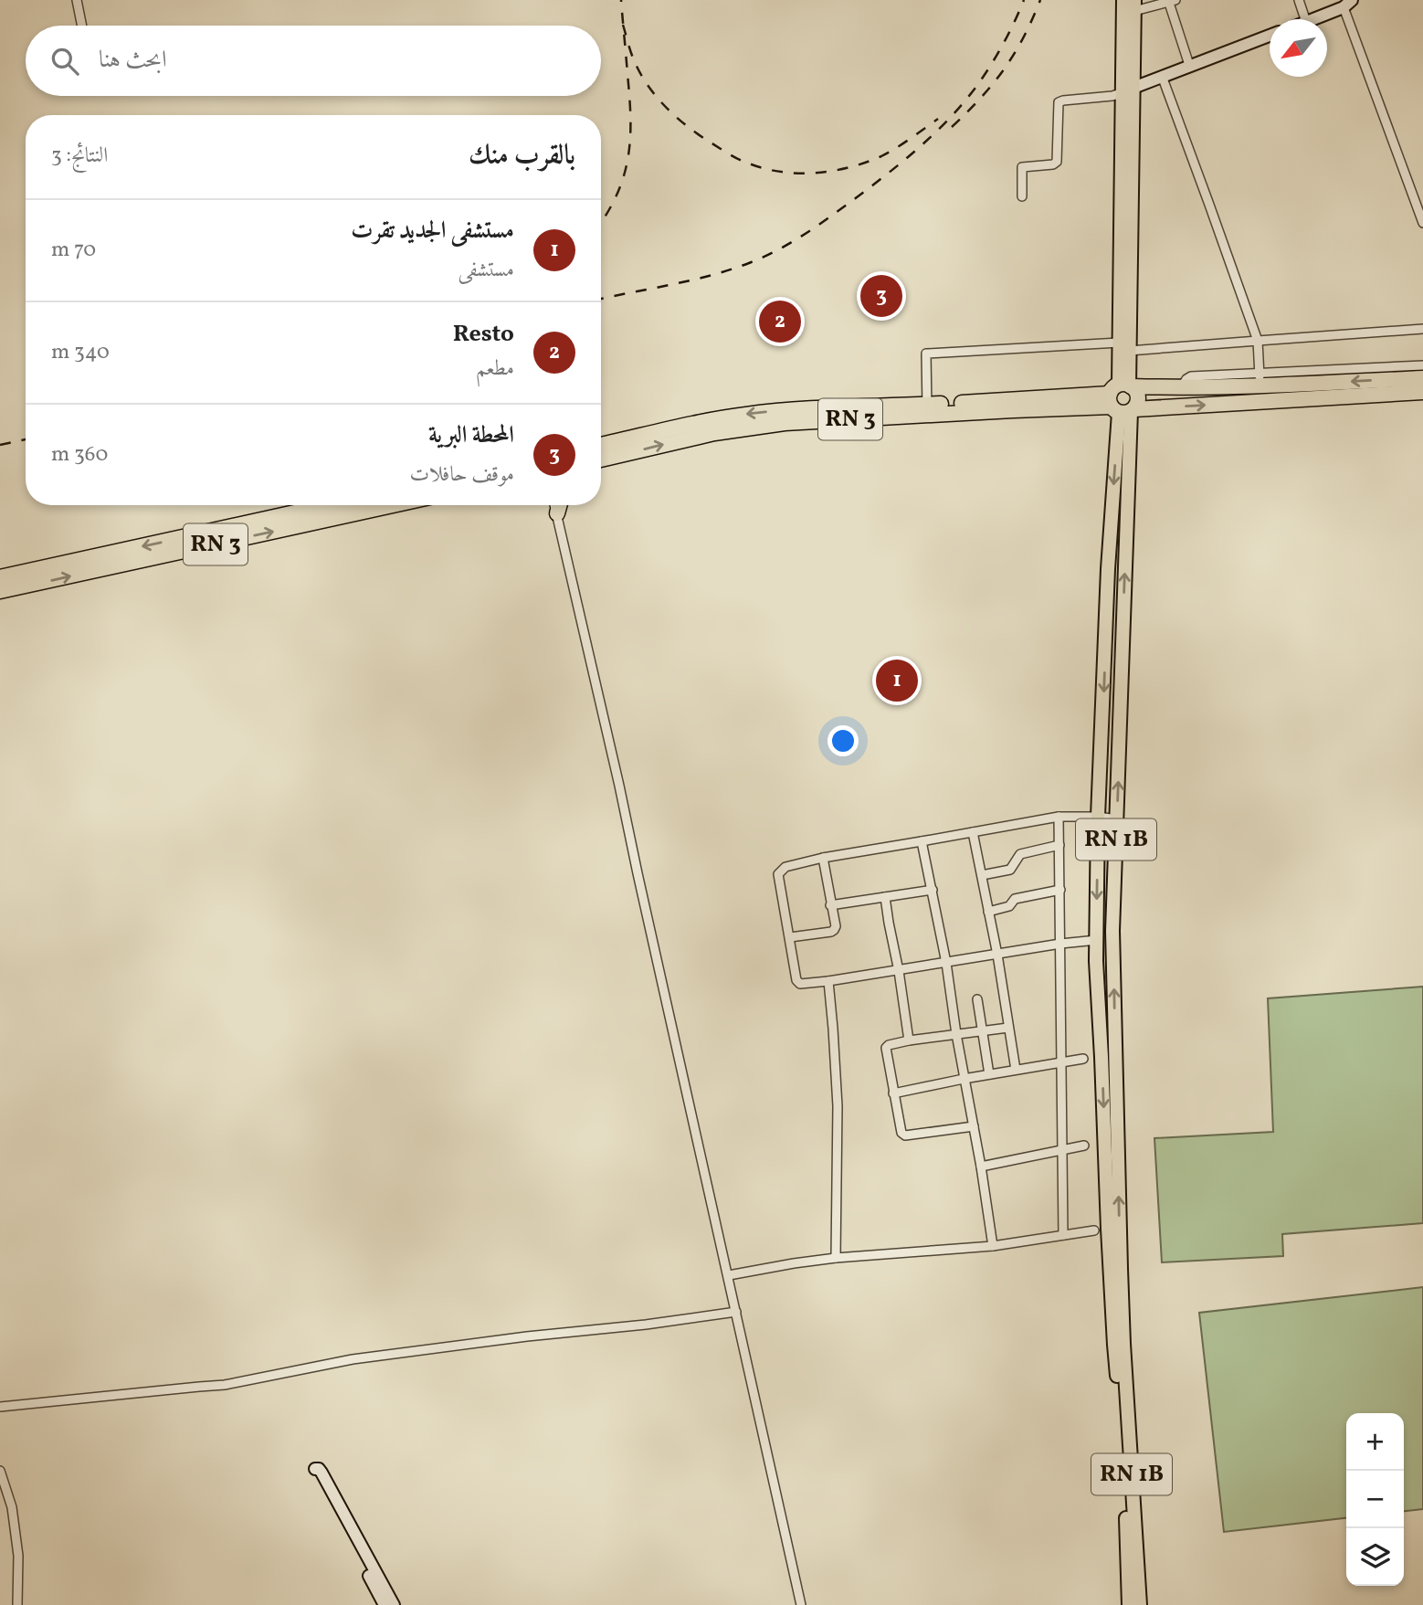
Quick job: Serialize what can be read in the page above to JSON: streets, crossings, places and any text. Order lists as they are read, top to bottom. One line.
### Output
{"streets":{"highway":["RN 3"],"main road":["RN 1B"]},"crossings":[["RN 3","RN 1B"]],"north":"bottom left","page":{"search":"ابحث هنا","heading":["بالقرب منك","النتائج: 3"],"list":[{"mark":"1","name":"مستشفى الجديد تقرت","note":"مستشفى","value":"70 m"},{"mark":"2","name":"Resto","note":"مطعم","value":"340 m"},{"mark":"3","name":"المحطة البرية","note":"موقف حافلات","value":"360 m"}],"pins":["3","2","1"],"map_buttons":["+","−"]}}
